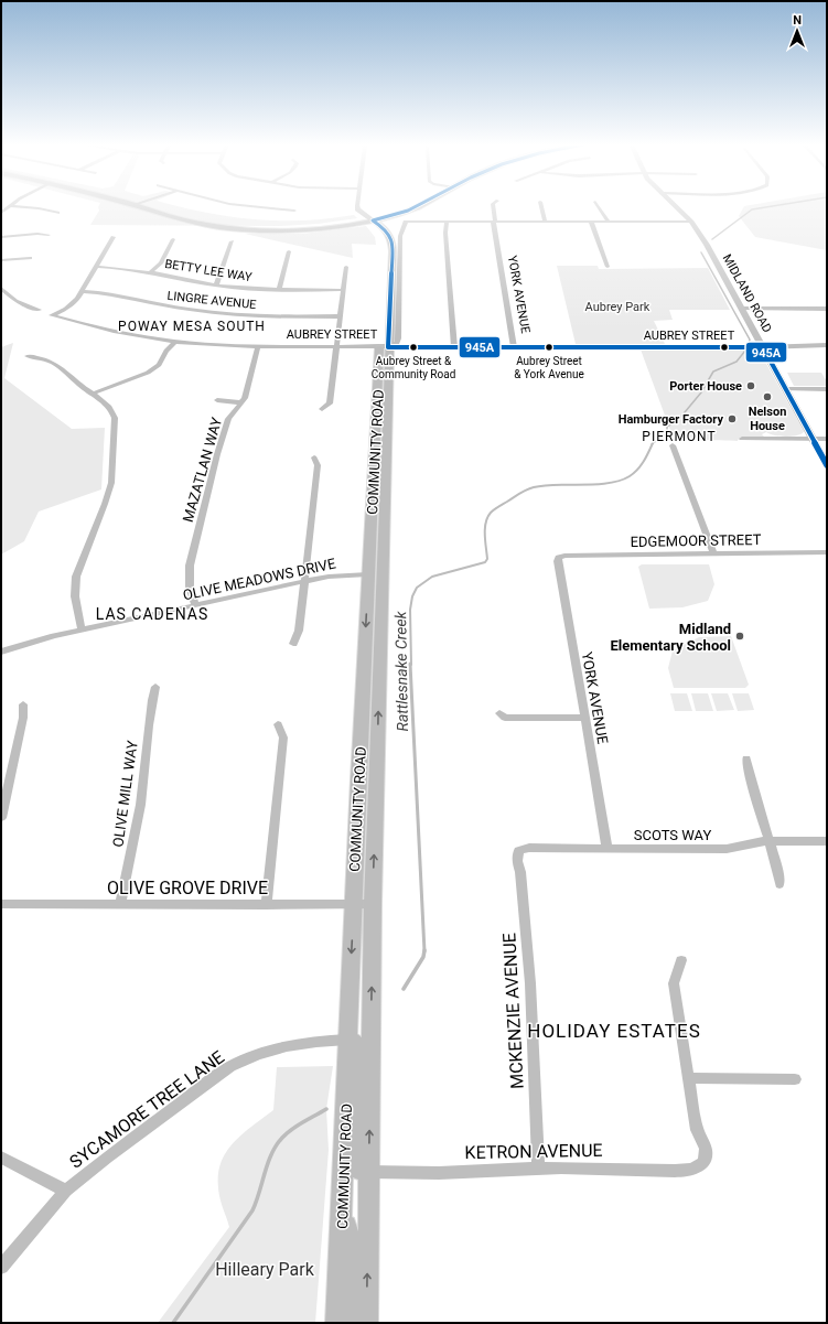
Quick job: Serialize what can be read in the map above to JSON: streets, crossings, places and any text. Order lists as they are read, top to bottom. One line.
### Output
{"streets":{"main road":["MIDLAND ROAD","AUBREY STREET","COMMUNITY ROAD"],"street":["BETTY LEE WAY","YORK AVENUE","LINGRE AVENUE","MAZATLAN WAY","EDGEMOOR STREET","OLIVE MEADOWS DRIVE","OLIVE MILL WAY","SCOTS WAY","OLIVE GROVE DRIVE","MCKENZIE AVENUE","SYCAMORE TREE LANE","KETRON AVENUE"]},"crossings":[["MIDLAND ROAD","AUBREY STREET"],["YORK AVENUE","AUBREY STREET"],["YORK AVENUE","EDGEMOOR STREET"],["YORK AVENUE","SCOTS WAY"],["LINGRE AVENUE","AUBREY STREET"],["AUBREY STREET","COMMUNITY ROAD"],["AUBREY STREET","MAZATLAN WAY"],["COMMUNITY ROAD","OLIVE MEADOWS DRIVE"],["COMMUNITY ROAD","OLIVE GROVE DRIVE"],["COMMUNITY ROAD","SYCAMORE TREE LANE"],["COMMUNITY ROAD","KETRON AVENUE"],["MAZATLAN WAY","OLIVE MEADOWS DRIVE"],["OLIVE MILL WAY","OLIVE GROVE DRIVE"],["SCOTS WAY","MCKENZIE AVENUE"],["MCKENZIE AVENUE","KETRON AVENUE"]],"districts":["POWAY MESA SOUTH","PIERMONT","LAS CADENAS","HOLIDAY ESTATES"],"water":["Rattlesnake Creek"],"parks":["Aubrey Park","Hilleary Park"],"places":["Aubrey Street & Community Road","Aubrey Street & York Avenue","Porter House","Nelson House","Hamburger Factory","Midland Elementary School"],"lines":["transit line 945A"],"north":"top"}
